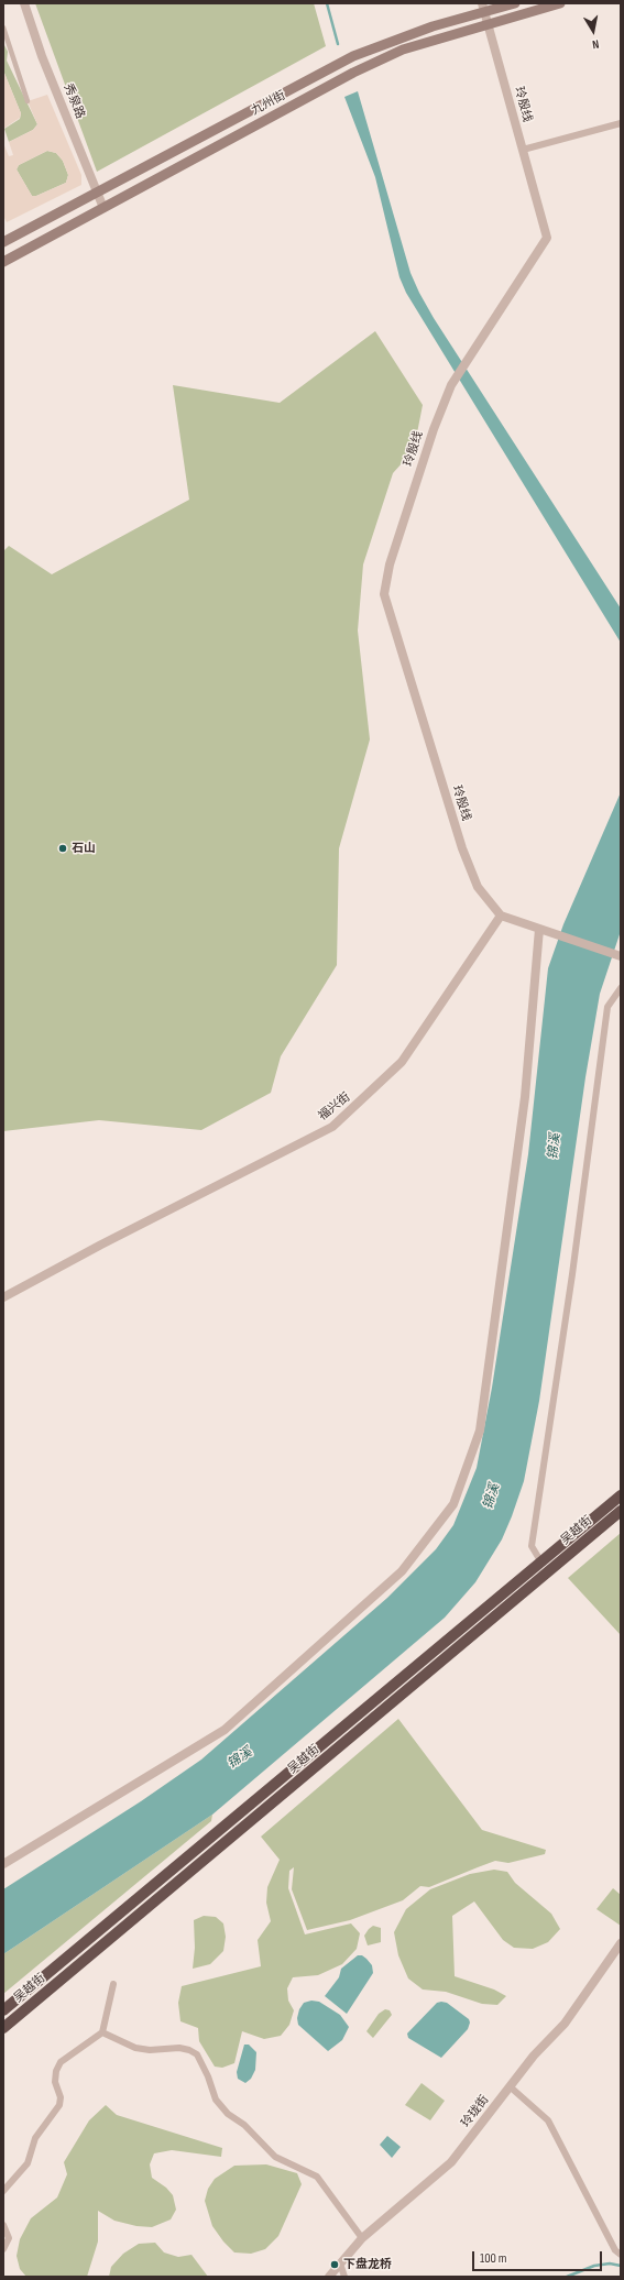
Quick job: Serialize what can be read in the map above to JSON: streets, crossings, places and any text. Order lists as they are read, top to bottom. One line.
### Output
{"streets":{"highway":["吴越街"],"main road":["九州街"],"street":["秀泉路","玲殷线","福兴街","玲珑街"]},"crossings":[["秀泉路","九州街"],["九州街","玲殷线"],["玲殷线","福兴街"]],"water":["锦溪"],"places":["石山","下盘龙桥"],"scale_bar":"100 m","north":"bottom"}
